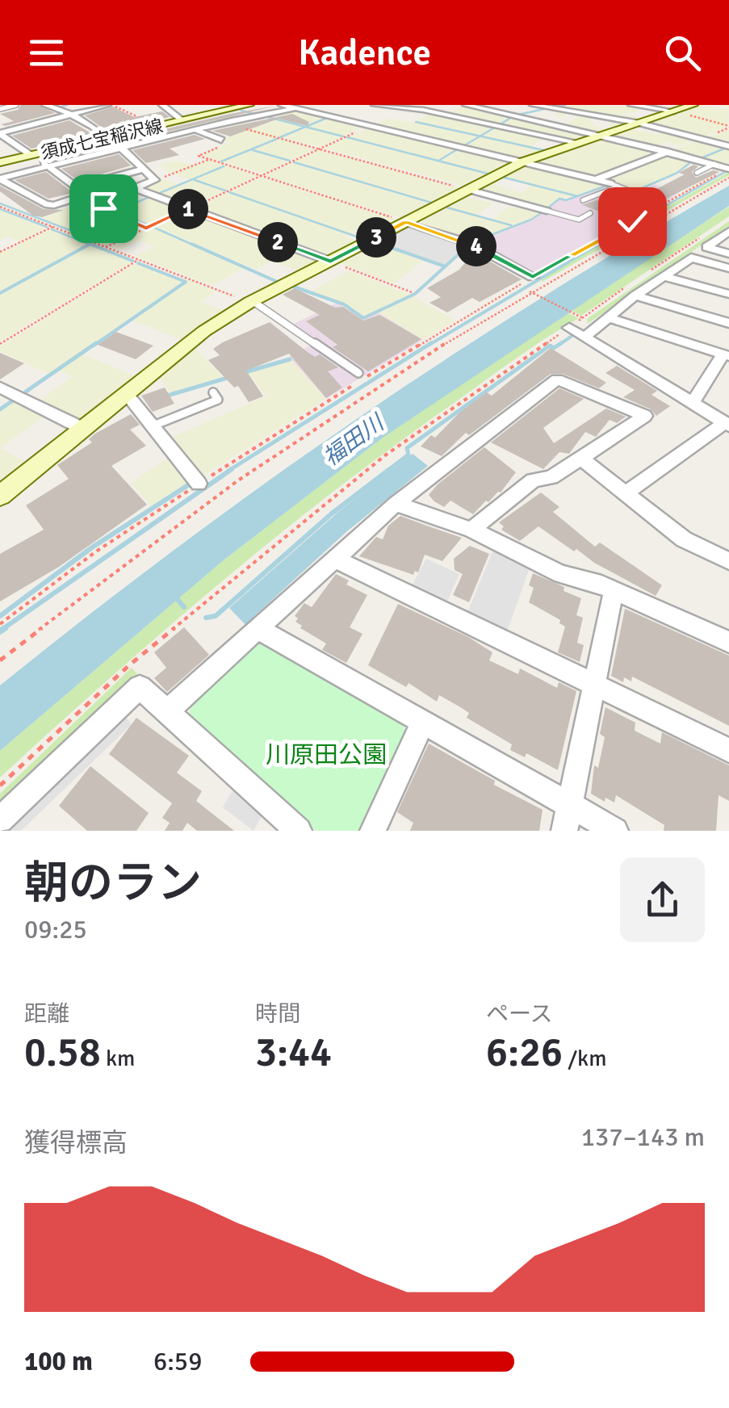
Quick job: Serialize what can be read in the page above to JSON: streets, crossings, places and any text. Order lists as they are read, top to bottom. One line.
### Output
{"streets":{"street":["須成七宝稲沢線"]},"water":["福田川"],"parks":["川原田公園"],"page":{"header":"Kadence","pins":["1","3","2","4"],"heading":["朝のラン","09:25"],"stats":[["距離","0.58 km"],["時間","3:44"],["ペース","6:26 /km"]],"chart":["獲得標高","137–143 m"],"list":[{"name":"100 m","note":"6:59"}]}}
